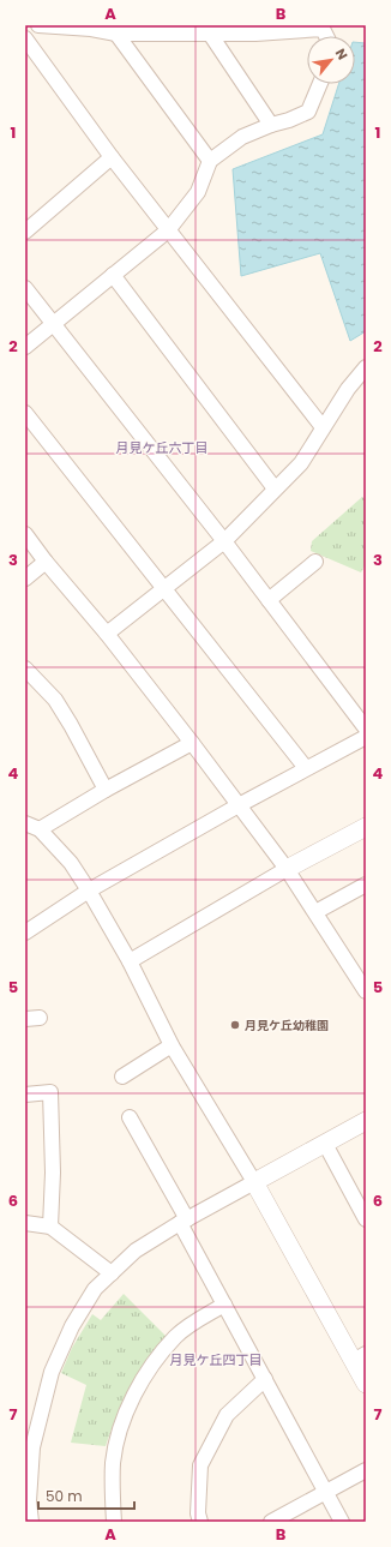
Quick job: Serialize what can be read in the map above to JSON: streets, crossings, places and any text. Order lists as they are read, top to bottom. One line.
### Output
{"districts":["月見ケ丘六丁目","月見ケ丘四丁目"],"places":["月見ケ丘幼稚園"],"scale_bar":"50 m","north":"top right","grid":{"columns":["A","B"],"rows":["1","2","3","4","5","6","7"]}}
